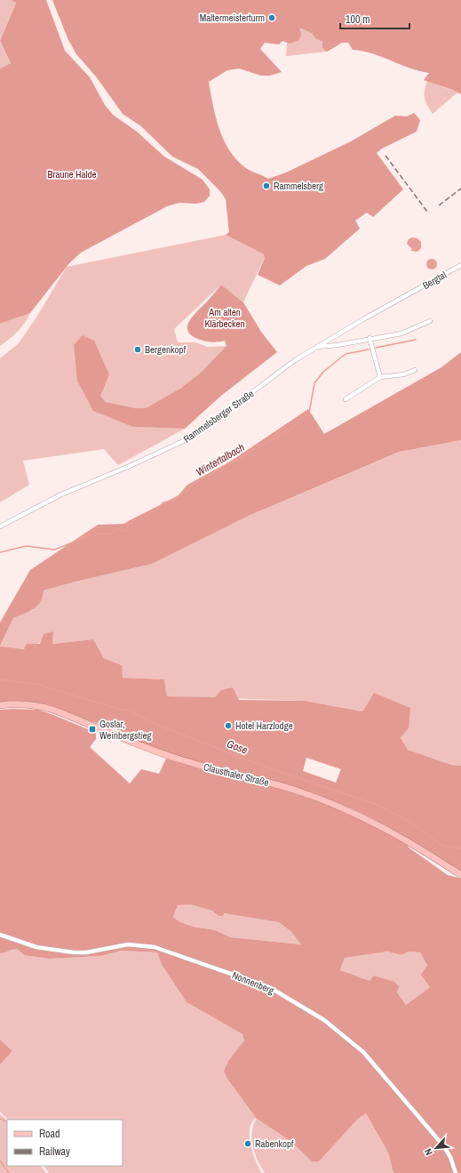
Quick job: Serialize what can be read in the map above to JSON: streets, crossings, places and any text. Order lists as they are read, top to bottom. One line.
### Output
{"streets":{"main road":["Clausthaler Straße"],"street":["Bergtal","Rammelsberger Straße","Nonnenberg"]},"crossings":[["Bergtal","Rammelsberger Straße"]],"water":["Wintertalbach","Gose"],"parks":["Braune Halde","Am alten Klärbecken"],"places":{"other":["Maltermeisterturm","Rammelsberg","Bergenkopf","Hotel Harzlodge","Rabenkopf"],"transit":["Goslar, Weinbergstieg"]},"legend":["Road","Railway"],"scale_bar":"100 m","north":"bottom left"}
